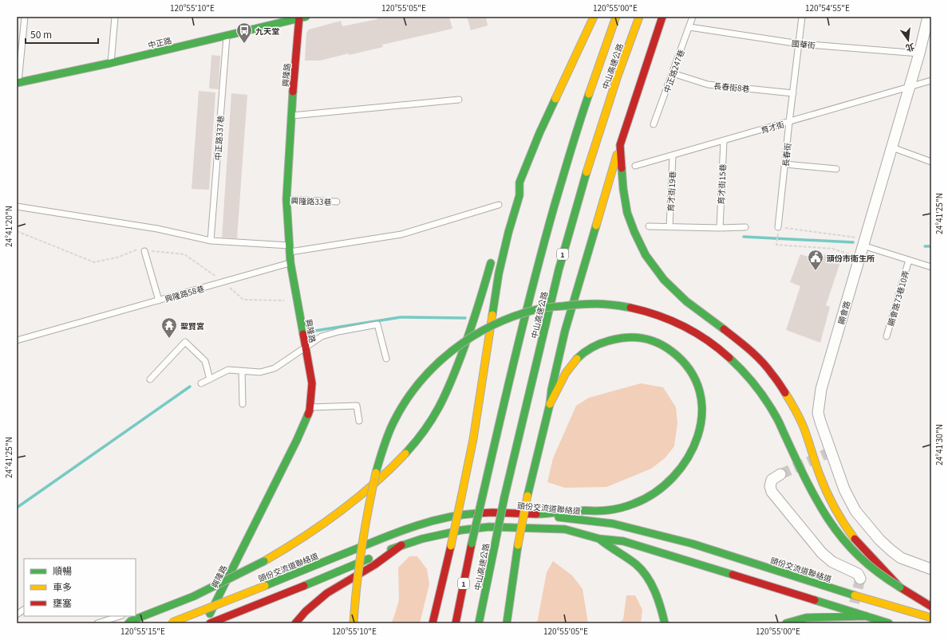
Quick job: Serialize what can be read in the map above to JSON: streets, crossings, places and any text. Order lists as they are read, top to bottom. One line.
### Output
{"streets":{"main road":["中正路","中山高速公路","興隆路","1","頭份交流道聯絡道"],"street":["顯會路"],"lane":["國華街","中正路247巷","長春街8巷","育才街","中正路337巷","長春街","育才街15巷","育才街19巷","興隆路33巷","興隆路58巷","顯會路73巷10弄"]},"crossings":[["中正路","興隆路"],["中正路","中正路337巷"],["國華街","中正路247巷"],["國華街","長春街"],["國華街","顯會路"],["中正路247巷","長春街8巷"],["興隆路","興隆路33巷"],["興隆路","興隆路58巷"],["長春街8巷","長春街"],["育才街","長春街"],["育才街","育才街15巷"],["育才街","育才街19巷"],["育才街","顯會路"]],"places":{"bus stop":["九天堂"],"public building":["頭份市衛生所"],"temple":["聖賢宮"]},"legend":["順暢","車多","壅塞"],"scale_bar":"50 m","north":"bottom","coordinates":["120°55'10\"E","120°55'05\"E","120°55'00\"E","120°54'55\"E","24°41'25\"N","24°41'20\"N","24°41'30\"N","120°55'15\"E"]}
